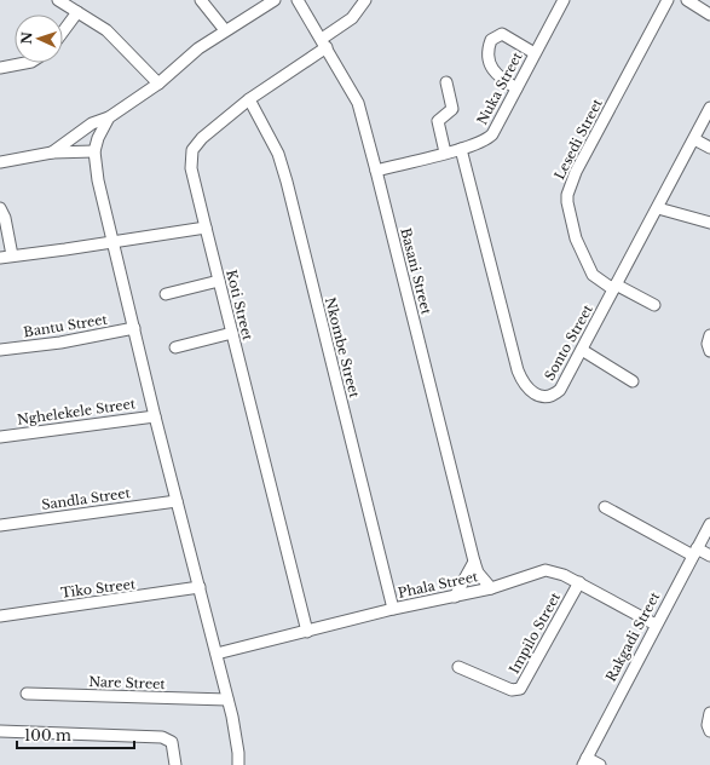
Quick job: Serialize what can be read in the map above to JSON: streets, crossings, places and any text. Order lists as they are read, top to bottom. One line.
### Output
{"streets":{"street":["Nuka Street","Lesedi Street","Basani Street","Koti Street","Bantu Street","Sonto Street","Nkombe Street","Nghelekele Street","Sandla Street","Phala Street","Tiko Street","Impilo Street","Rakgadi Street","Nare Street"]},"crossings":[["Nuka Street","Basani Street"],["Nuka Street","Sonto Street"],["Lesedi Street","Sonto Street"],["Basani Street","Koti Street"],["Basani Street","Phala Street"],["Koti Street","Nkombe Street"],["Koti Street","Phala Street"],["Nkombe Street","Phala Street"],["Phala Street","Impilo Street"],["Phala Street","Rakgadi Street"]],"scale_bar":"100 m","north":"left"}
